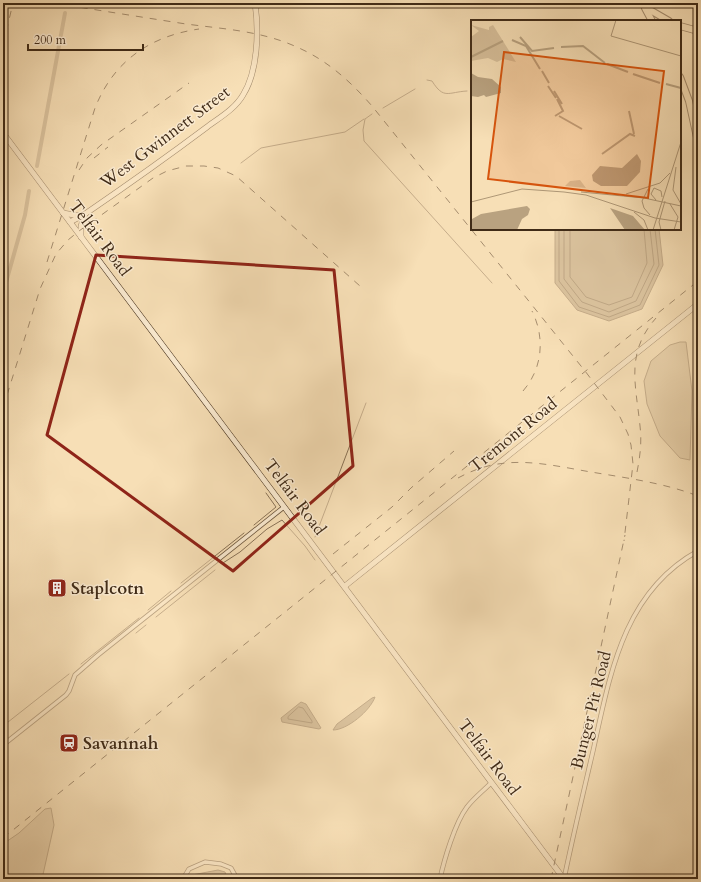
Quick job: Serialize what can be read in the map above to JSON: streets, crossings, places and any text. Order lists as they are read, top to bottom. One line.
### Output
{"streets":{"street":["West Gwinnett Street","Telfair Road","Tremont Road","Bunger Pit Road"]},"crossings":[["West Gwinnett Street","Telfair Road"],["Telfair Road","Tremont Road"],["Telfair Road","Bunger Pit Road"]],"places":{"building":["Staplcotn"],"station":["Savannah"]},"scale_bar":"200 m"}
